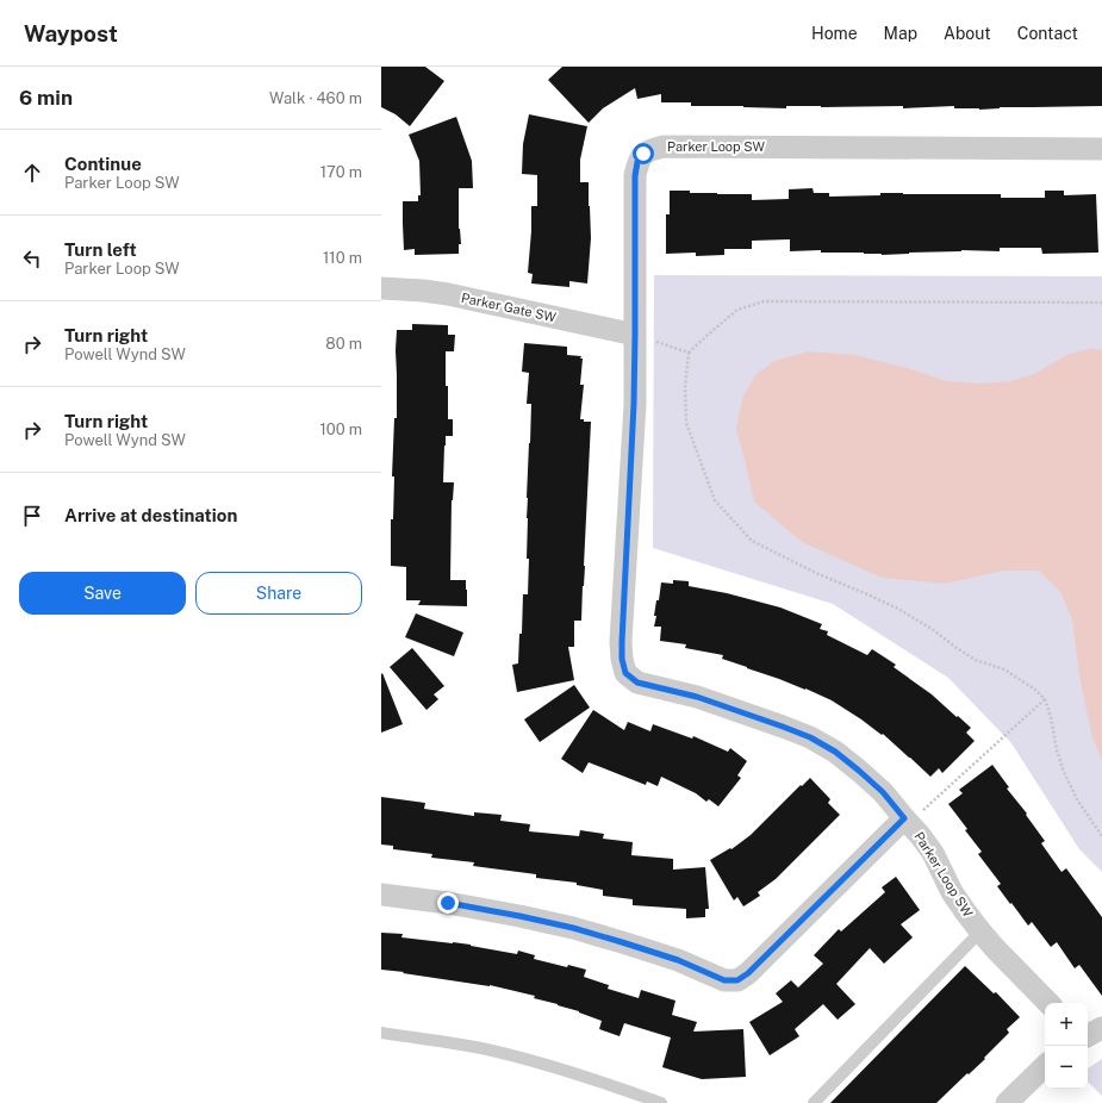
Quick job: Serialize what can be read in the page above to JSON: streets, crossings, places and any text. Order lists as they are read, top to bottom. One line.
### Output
{"streets":{"street":["Parker Loop SW","Parker Gate SW"]},"crossings":[["Parker Loop SW","Parker Gate SW"]],"page":{"header":"Waypost","nav":["Home","Map","About","Contact"],"heading":["6 min","Walk · 460 m"],"list":[["Continue","Parker Loop SW","170 m"],["Turn left","Parker Loop SW","110 m"],["Turn right","Powell Wynd SW","80 m"],["Turn right","Powell Wynd SW","100 m"],"Arrive at destination"],"buttons":["Save","Share"],"map_buttons":["+","−"]}}
